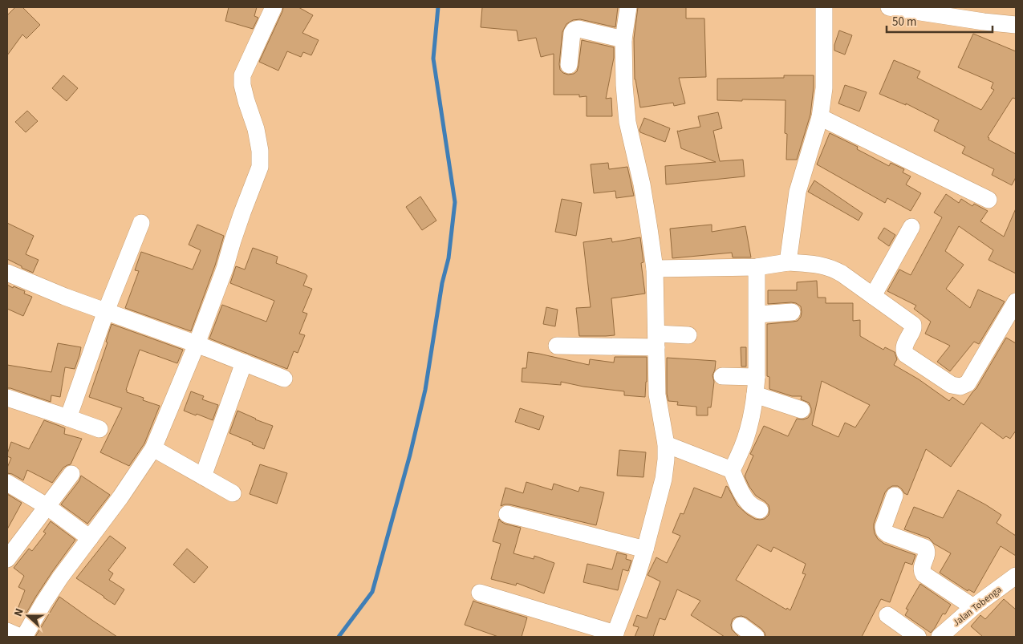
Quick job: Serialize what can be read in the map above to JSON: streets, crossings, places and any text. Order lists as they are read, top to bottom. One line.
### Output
{"streets":{"street":["Jalan Tobenga"]},"scale_bar":"50 m","north":"left"}
